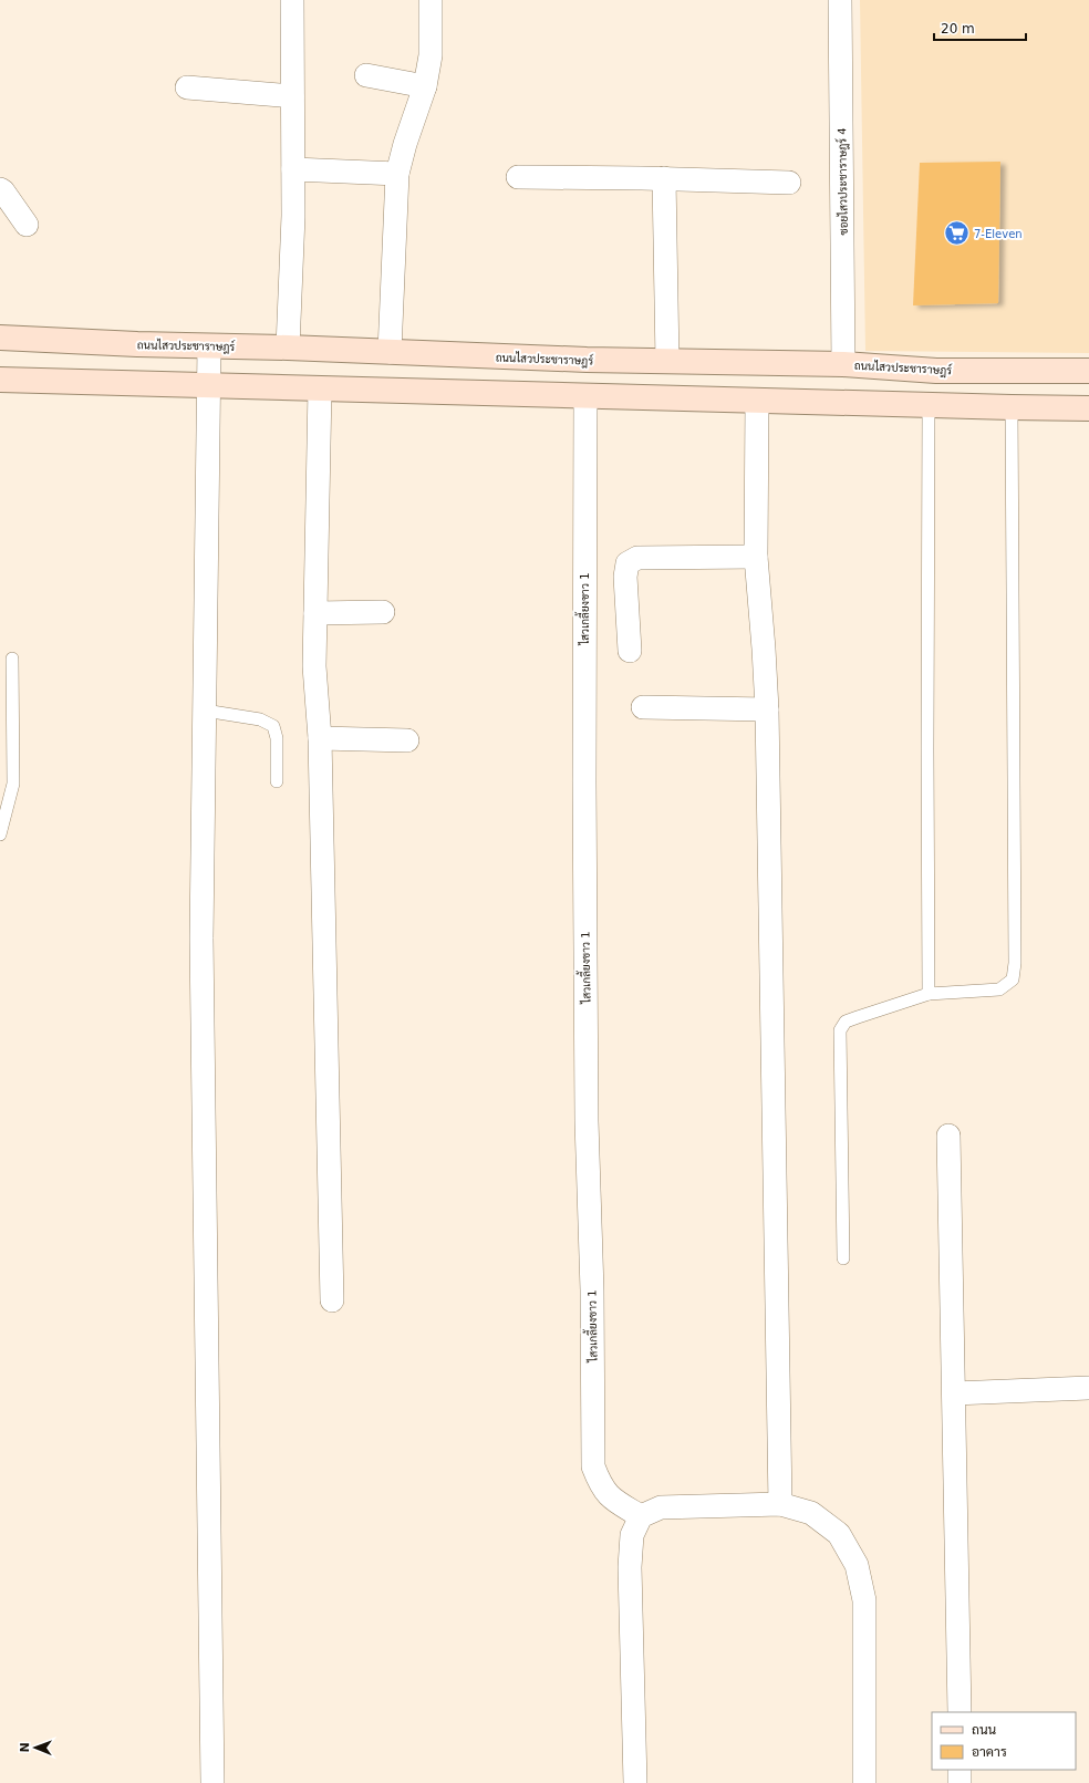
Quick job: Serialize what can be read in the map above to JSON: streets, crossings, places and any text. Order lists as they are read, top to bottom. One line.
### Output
{"streets":{"main road":["ถนนไสวประชาราษฎร์"],"street":["ซอยไสวประชาราษฎร์ 4","ไสวเกลี้ยงขาว 1"]},"crossings":[["ซอยไสวประชาราษฎร์ 4","ถนนไสวประชาราษฎร์"]],"places":{"supermarket":["7-Eleven"]},"legend":["ถนน","อาคาร"],"scale_bar":"20 m","north":"left"}
